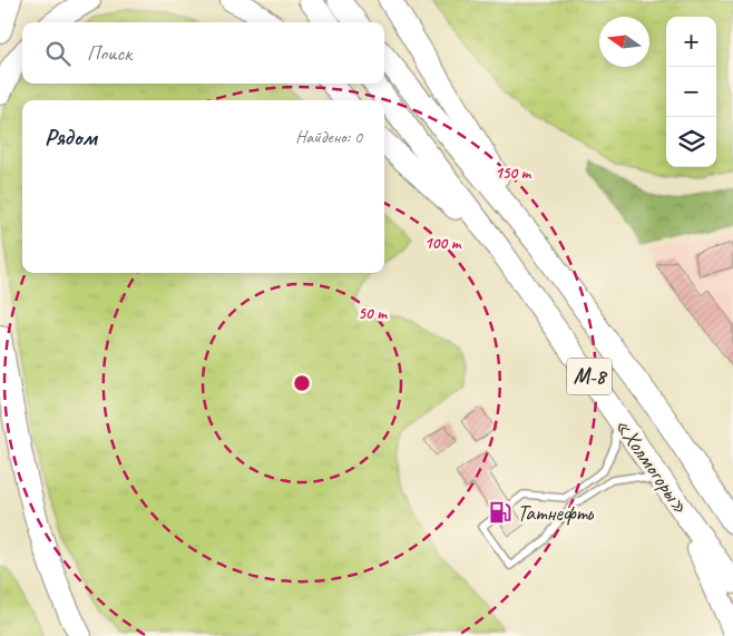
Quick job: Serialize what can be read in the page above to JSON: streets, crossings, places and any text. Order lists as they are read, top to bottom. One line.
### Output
{"streets":{"highway":["М-8","«Холмогоры»"]},"places":{"fuel station":["Татнефть"]},"north":"left","page":{"map_buttons":["+","−"],"search":"Поиск","heading":["Рядом","Найдено: 0"]},"rings":["150 m","100 m","50 m"]}
